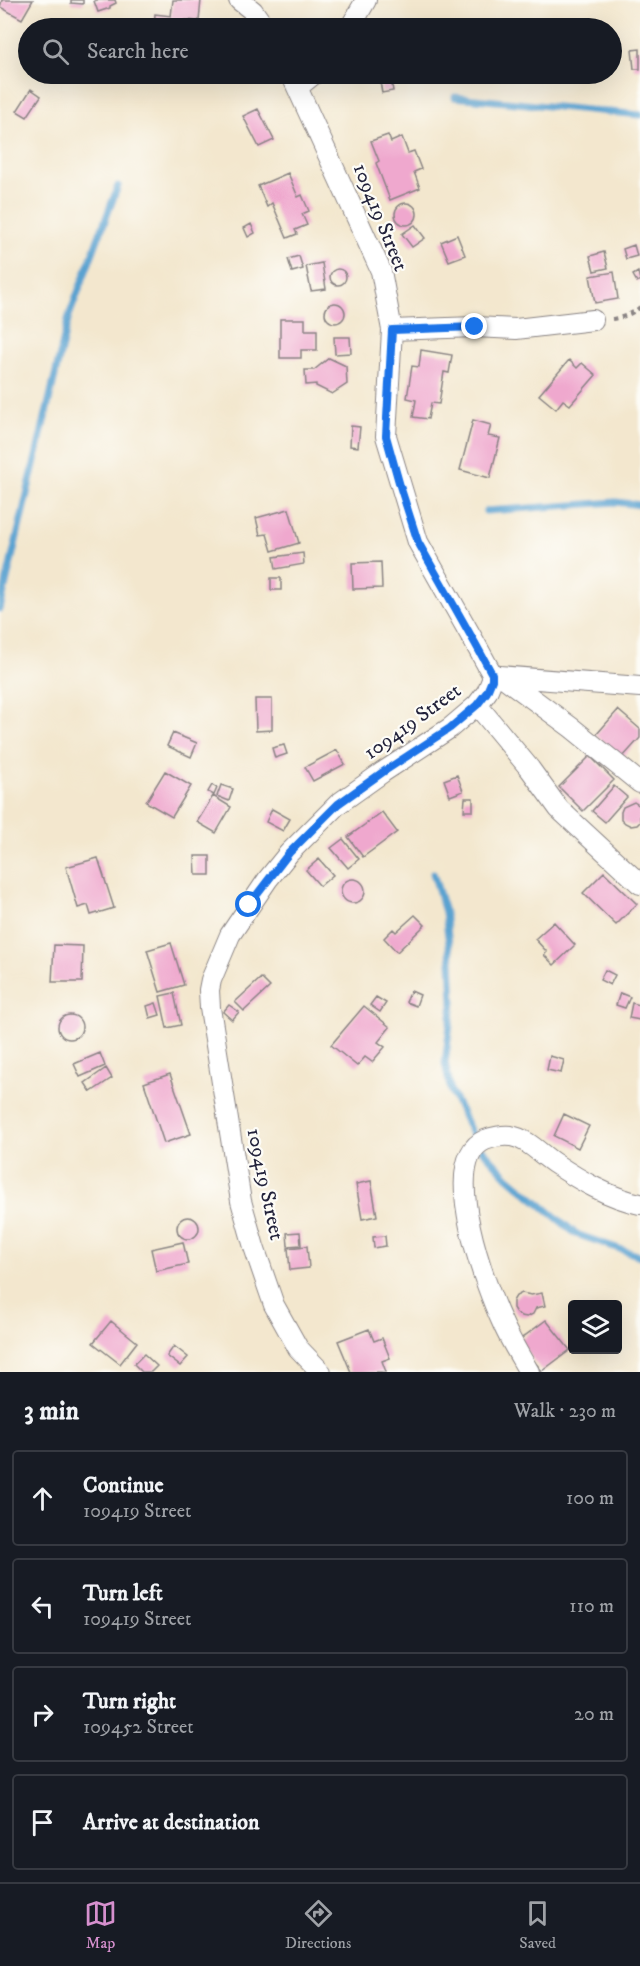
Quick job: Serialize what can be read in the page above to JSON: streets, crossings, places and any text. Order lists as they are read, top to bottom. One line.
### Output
{"streets":{"street":["109419 Street"]},"page":{"search":"Search here","heading":["3 min","Walk · 230 m"],"list":[["Continue","109419 Street","100 m"],["Turn left","109419 Street","110 m"],["Turn right","109452 Street","20 m"],"Arrive at destination"],"nav":["Map","Directions","Saved"]}}
